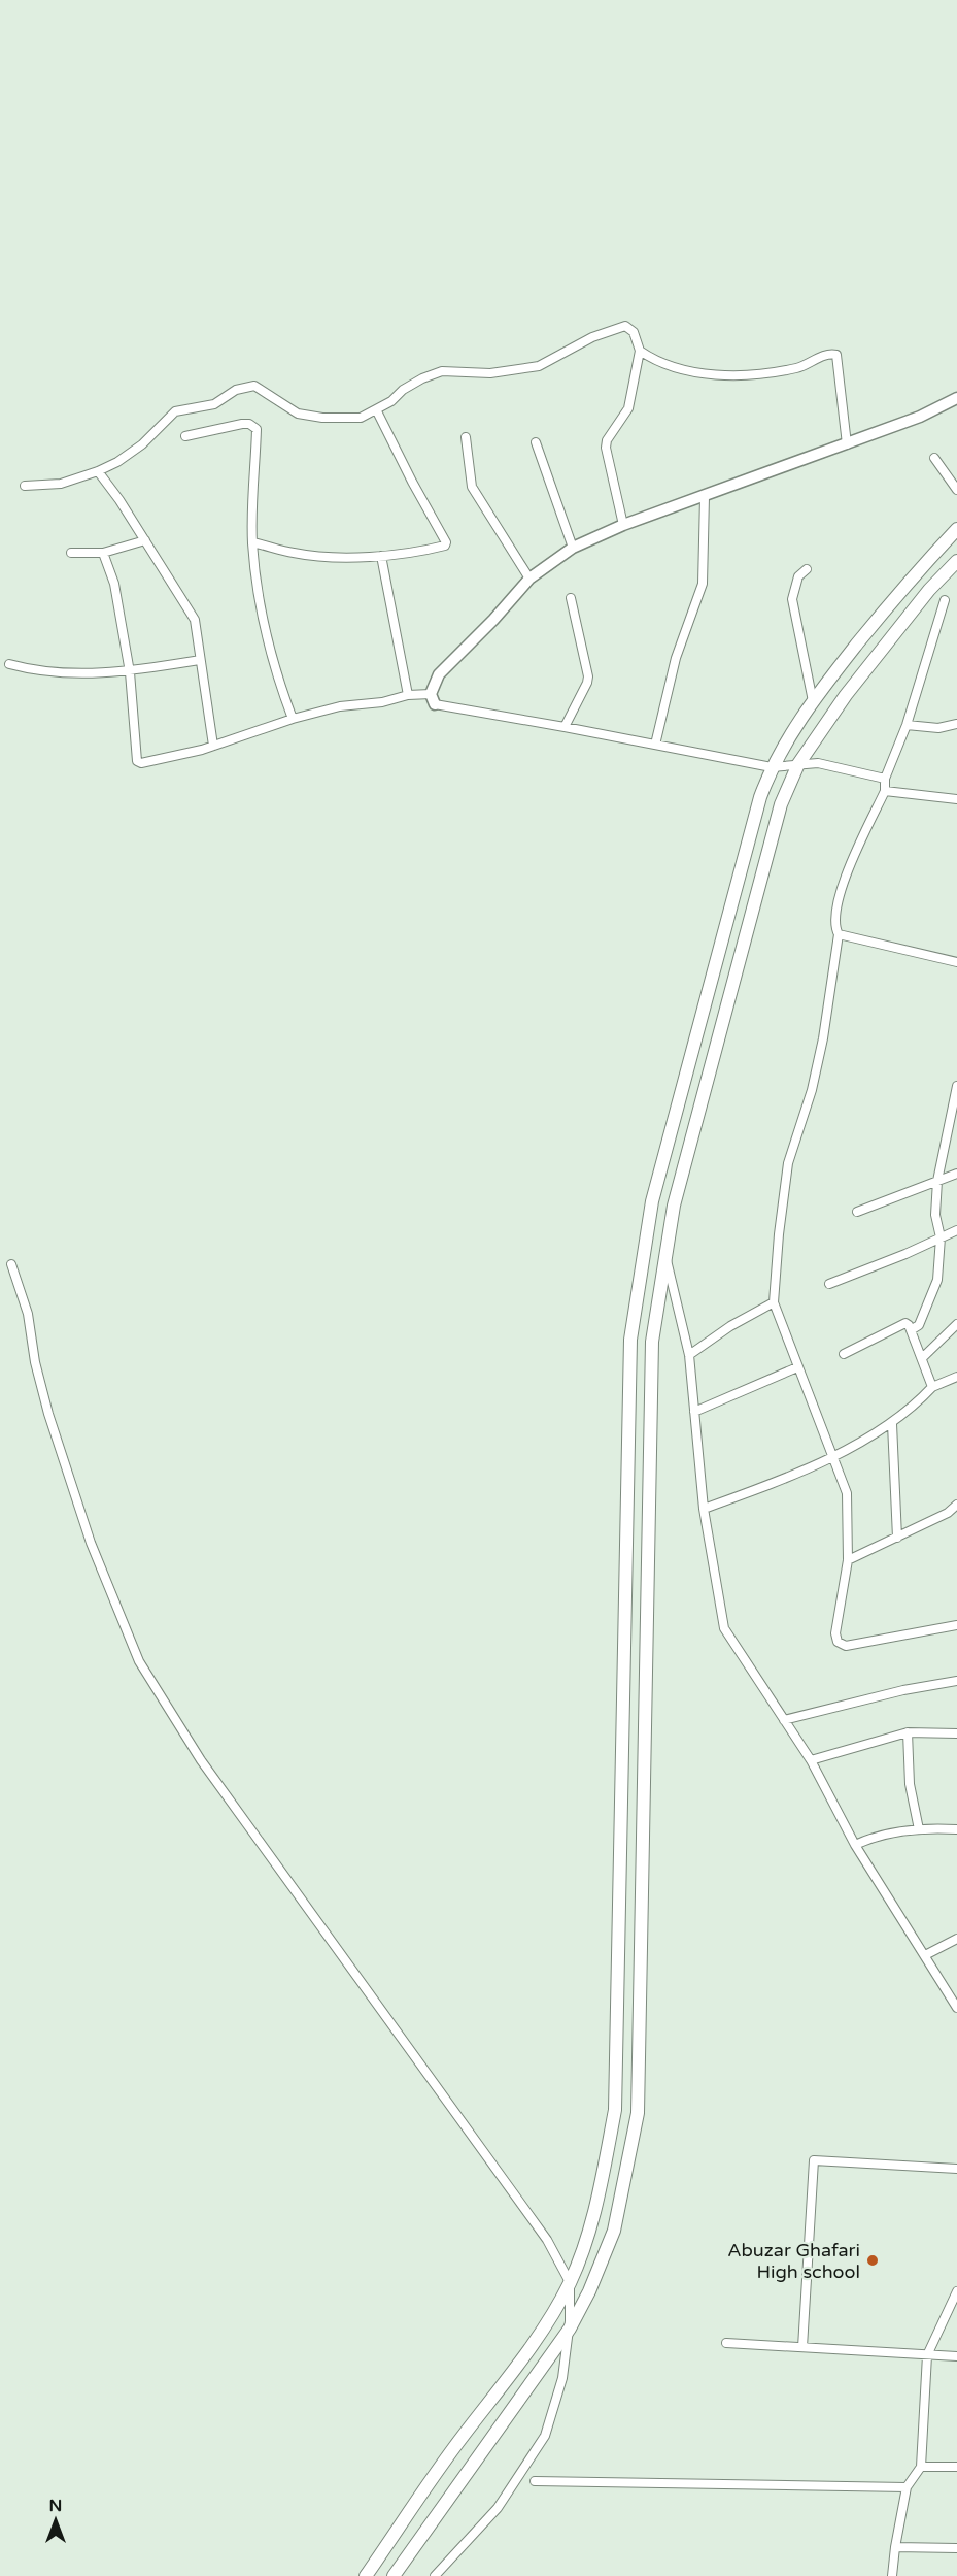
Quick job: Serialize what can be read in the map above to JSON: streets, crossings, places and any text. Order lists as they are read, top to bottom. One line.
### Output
{"places":["Abuzar Ghafari High school"],"north":"top"}
